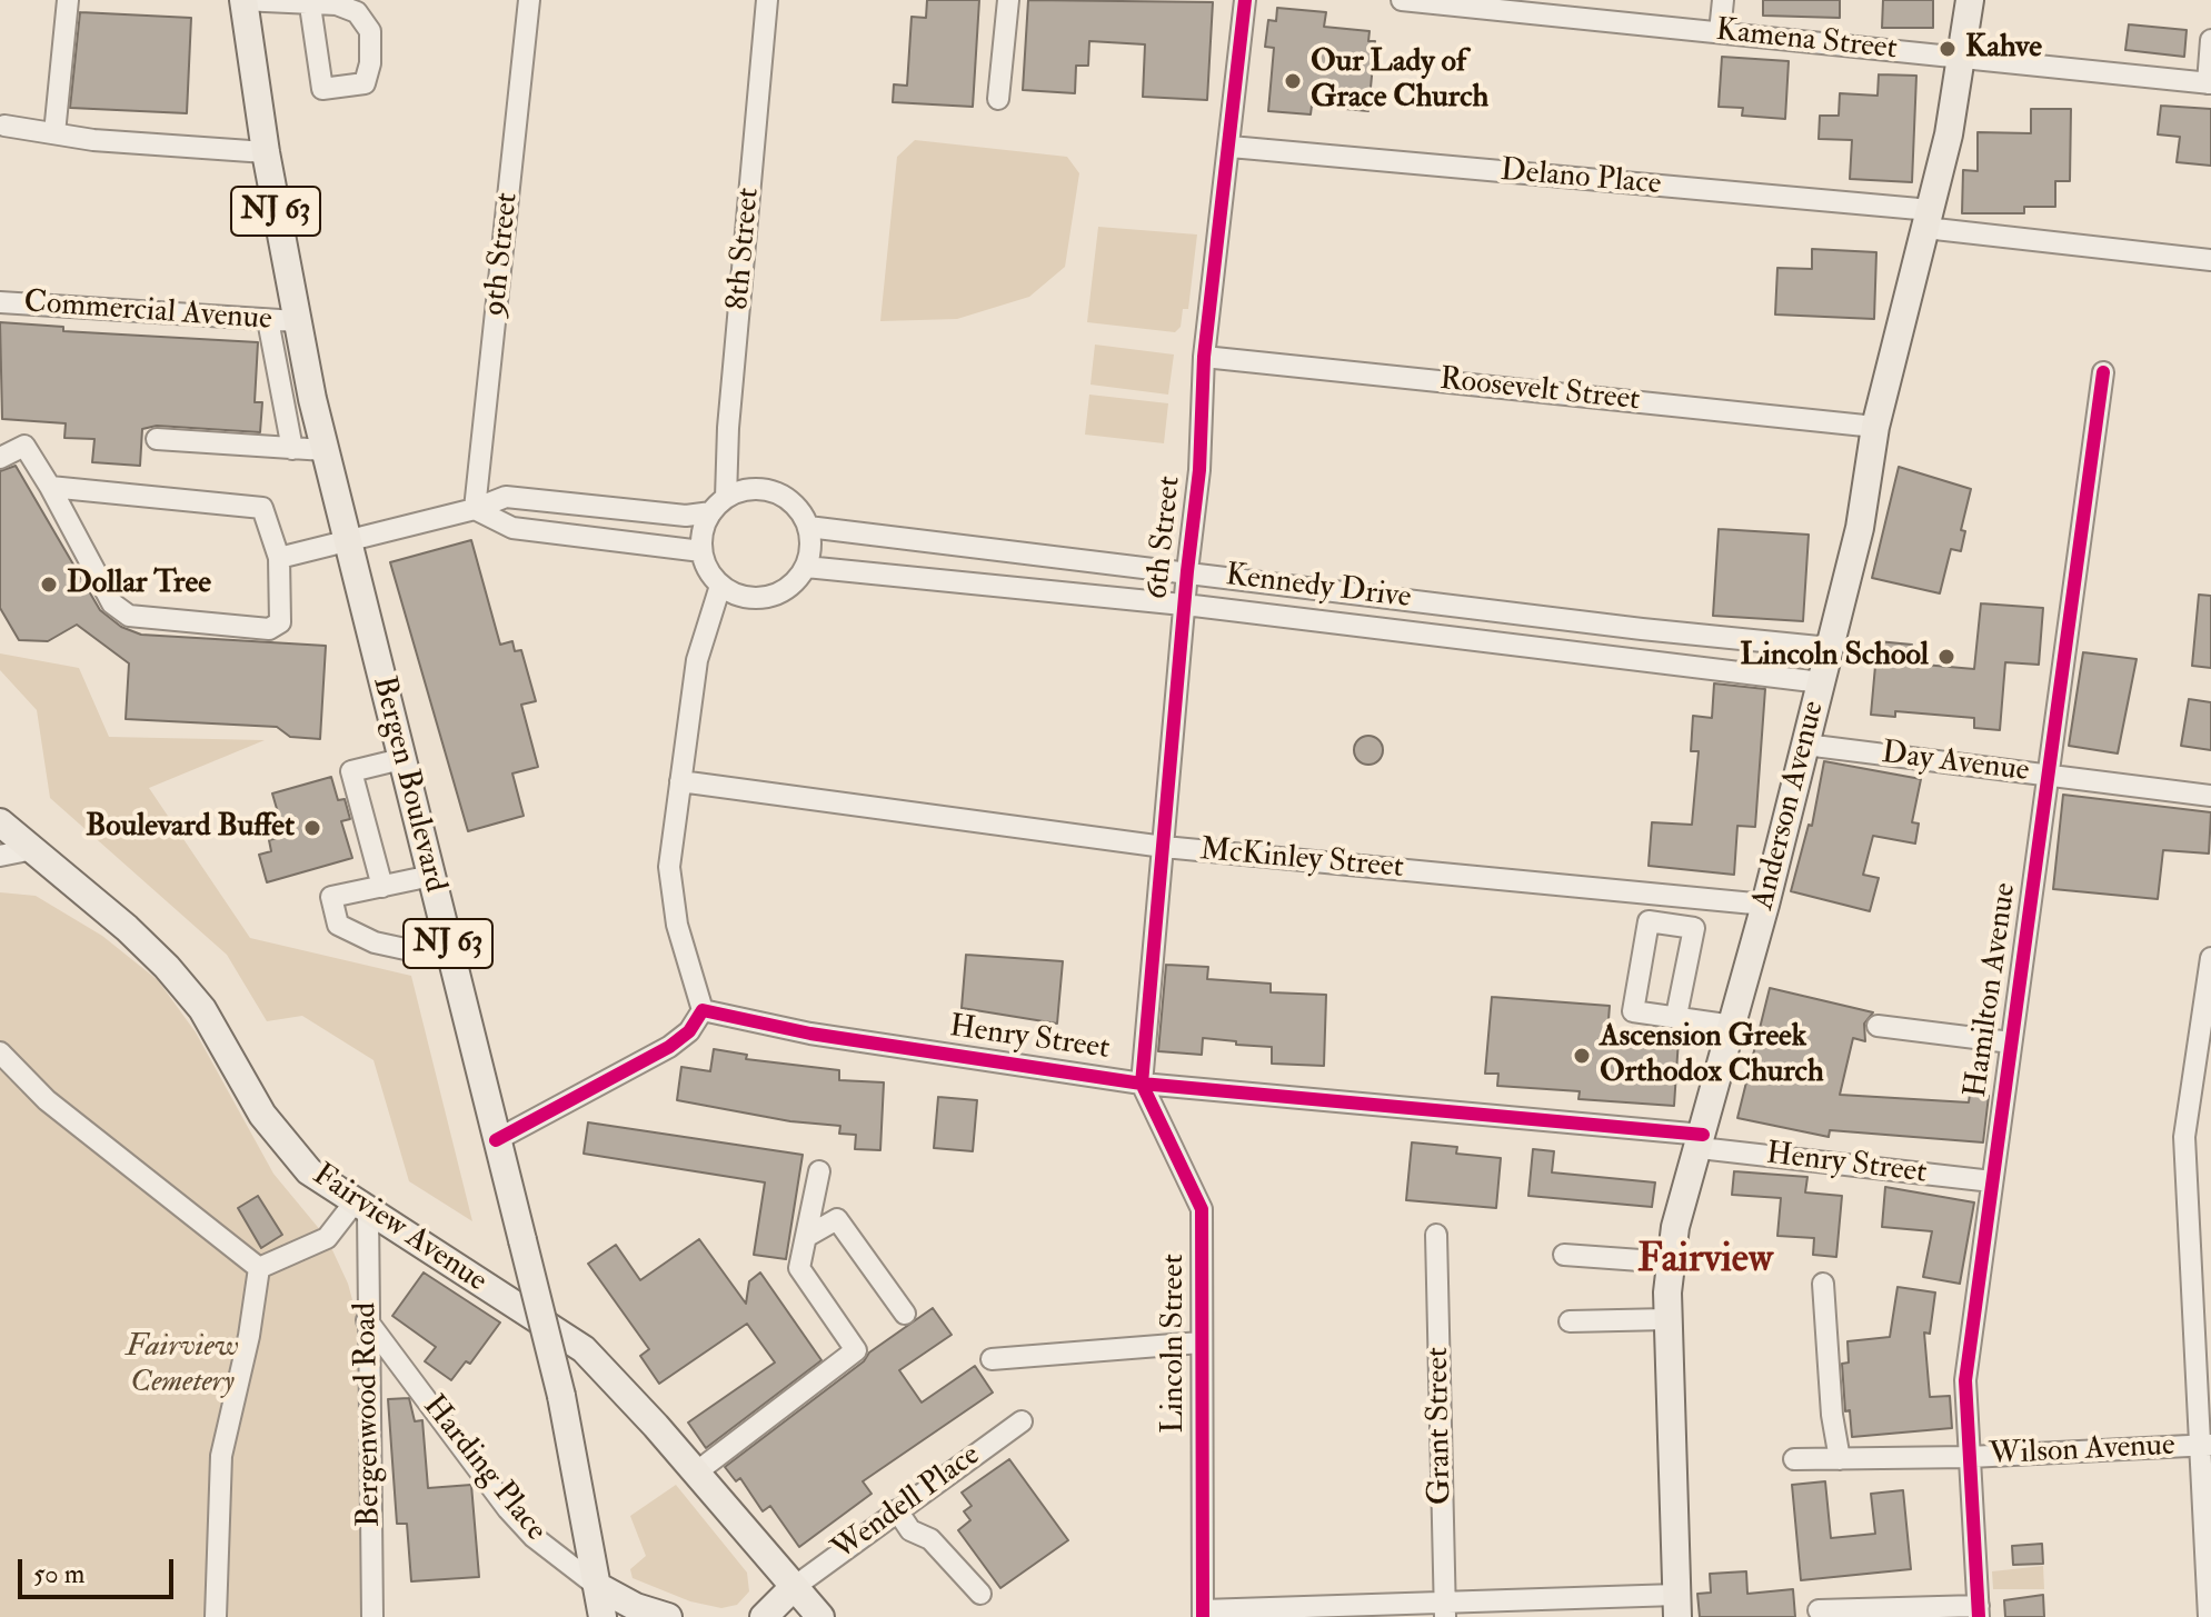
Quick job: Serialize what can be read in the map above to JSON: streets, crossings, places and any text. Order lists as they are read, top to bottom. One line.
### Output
{"streets":{"main road":["NJ 63","Bergen Boulevard","Anderson Avenue","Fairview Avenue","Harding Place"],"street":["Kamena Street","Delano Place","8th Street","9th Street","Commercial Avenue","Roosevelt Street","6th Street","Kennedy Drive","Day Avenue","McKinley Street","Hamilton Avenue","Henry Street","Lincoln Street","Bergenwood Road","Grant Street","Wilson Avenue","Wendell Place"]},"crossings":[["Kamena Street","Anderson Avenue"],["Delano Place","6th Street"],["Delano Place","Anderson Avenue"],["8th Street","Kennedy Drive"],["Commercial Avenue","Bergen Boulevard"],["Roosevelt Street","6th Street"],["Roosevelt Street","Anderson Avenue"],["6th Street","Kennedy Drive"],["6th Street","McKinley Street"],["6th Street","Henry Street"],["6th Street","Lincoln Street"],["Kennedy Drive","Anderson Avenue"],["Day Avenue","Anderson Avenue"],["Day Avenue","Hamilton Avenue"],["Bergen Boulevard","Harding Place"],["Anderson Avenue","McKinley Street"],["Anderson Avenue","Henry Street"],["Hamilton Avenue","Henry Street"],["Hamilton Avenue","Wilson Avenue"],["Henry Street","Lincoln Street"],["Fairview Avenue","Bergenwood Road"],["Fairview Avenue","Wendell Place"],["Bergenwood Road","Harding Place"]],"districts":["Fairview"],"parks":["Fairview Cemetery"],"places":["Kahve","Our Lady of Grace Church","Dollar Tree","Lincoln School","Boulevard Buffet","Ascension Greek Orthodox Church"],"scale_bar":"50 m"}
